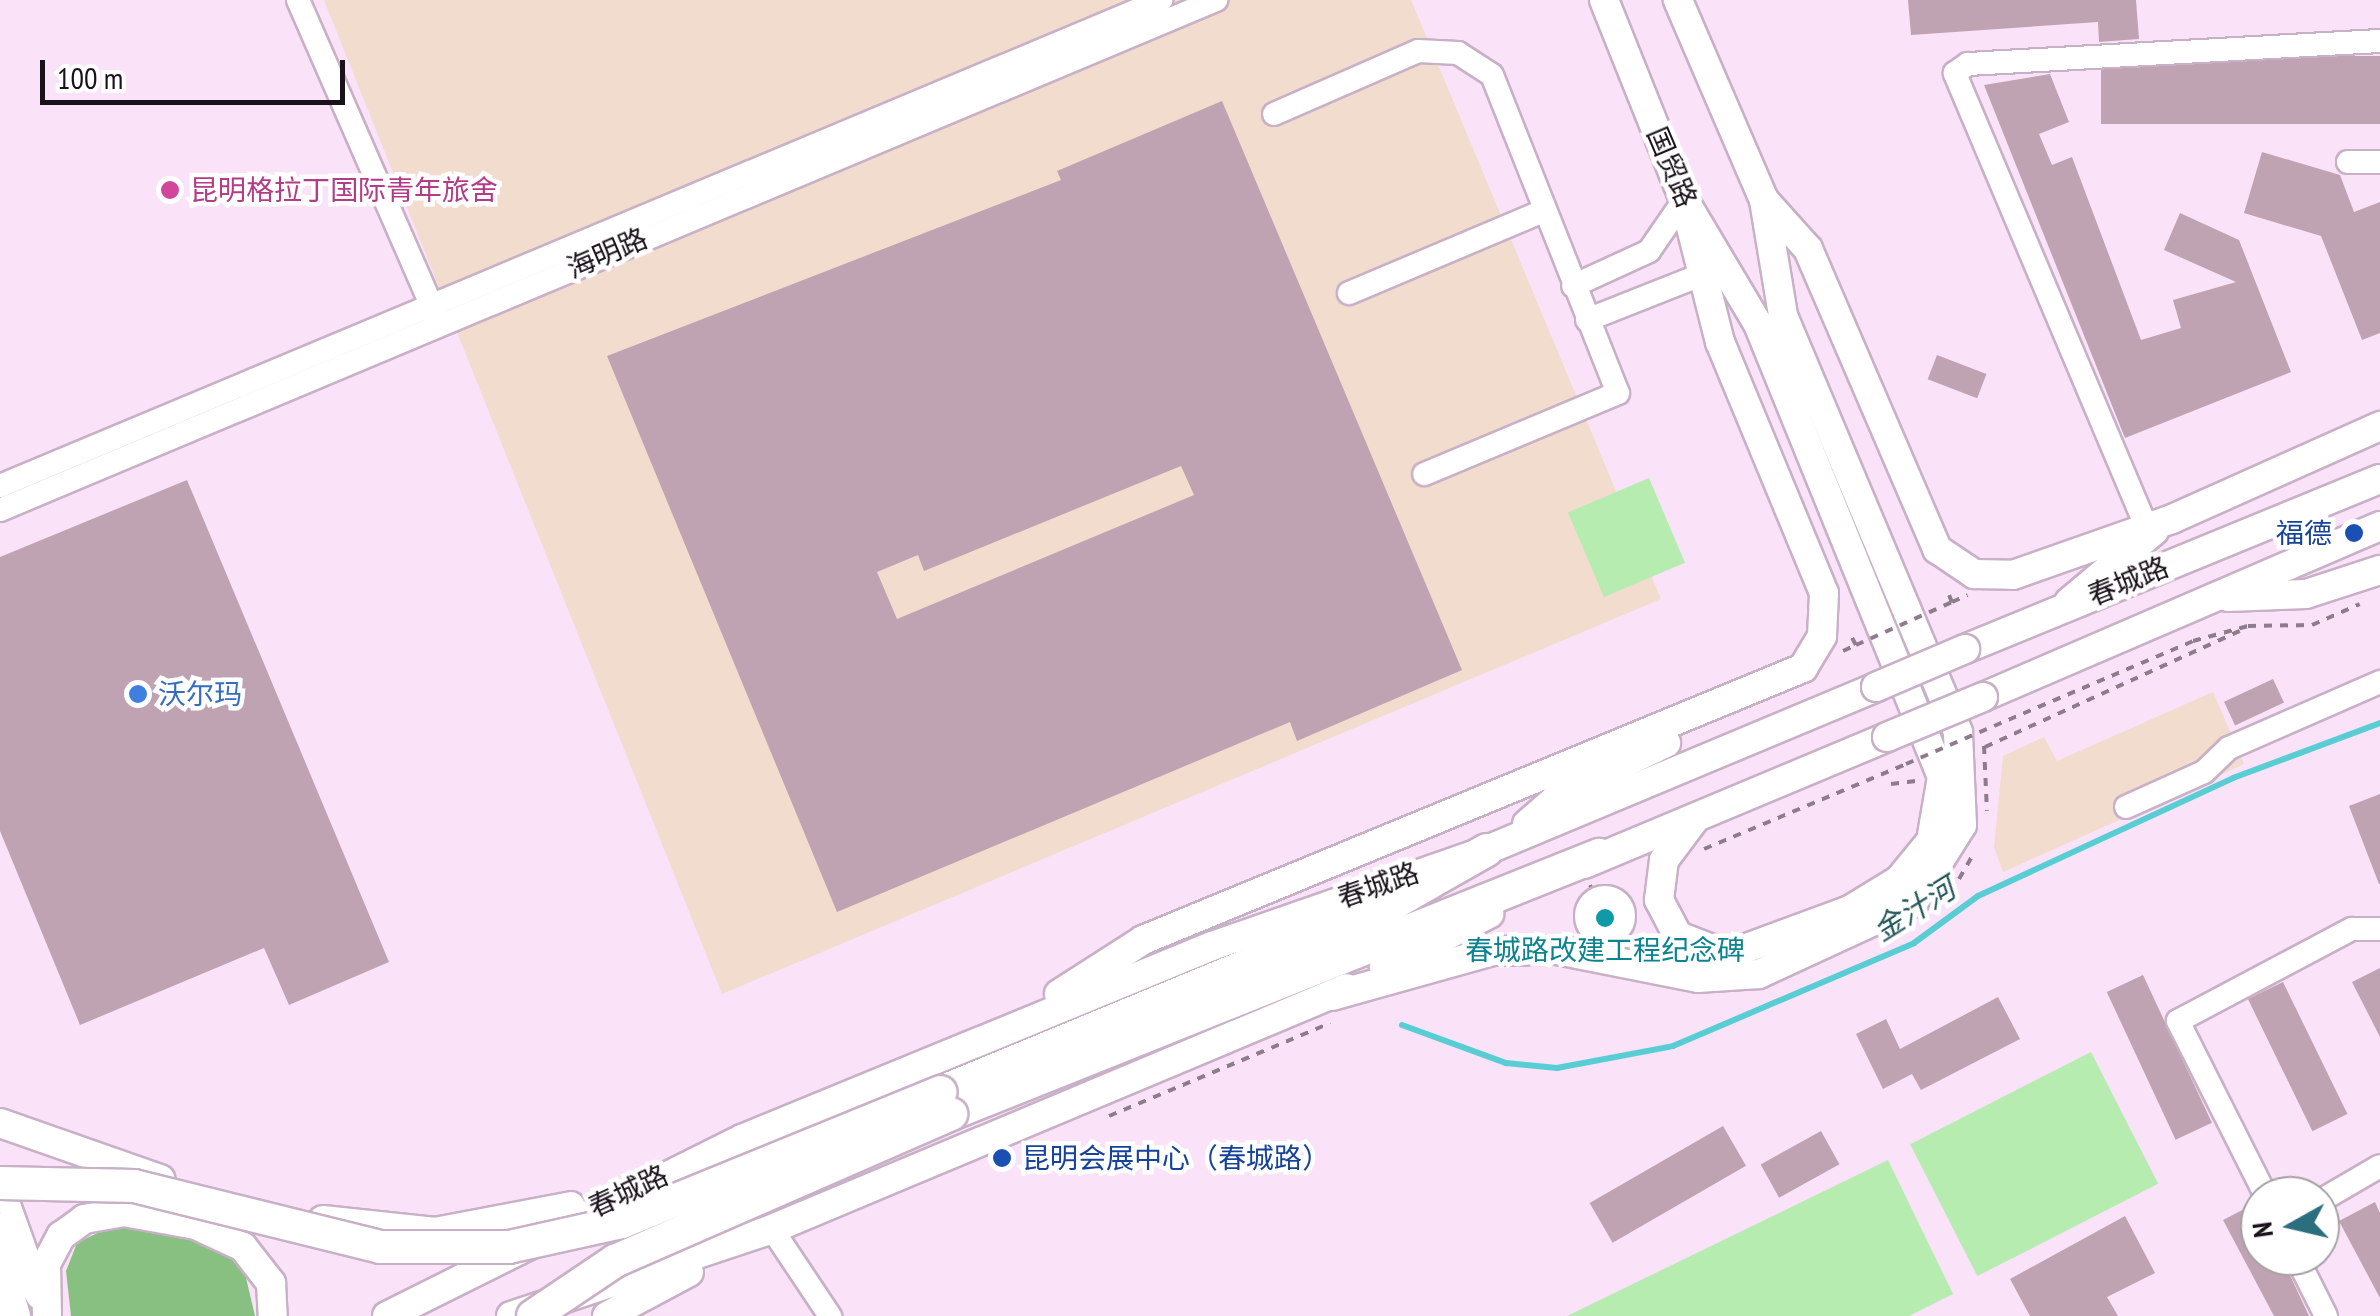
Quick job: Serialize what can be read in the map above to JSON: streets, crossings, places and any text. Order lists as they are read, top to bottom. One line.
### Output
{"streets":{"main road":["国贸路","春城路"],"street":["海明路"]},"crossings":[["国贸路","春城路"]],"water":["金汁河"],"places":["昆明格拉丁国际青年旅舍","福德","沃尔玛","春城路改建工程纪念碑","昆明会展中心（春城路）"],"scale_bar":"100 m","north":"left"}
